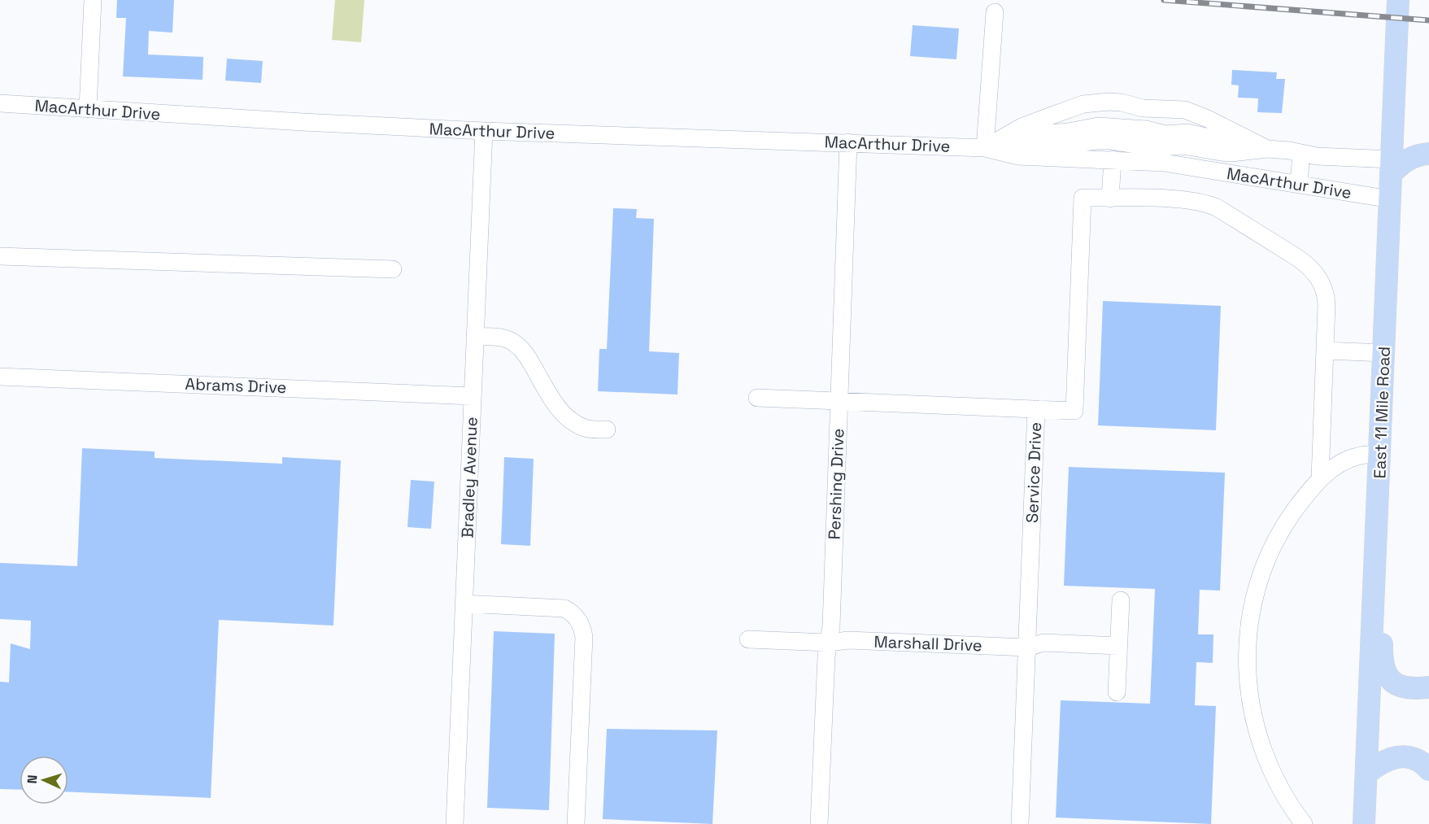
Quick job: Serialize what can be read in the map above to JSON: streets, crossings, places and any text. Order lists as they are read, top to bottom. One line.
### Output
{"streets":{"main road":["East 11 Mile Road"],"street":["MacArthur Drive","Abrams Drive","Service Drive","Bradley Avenue","Pershing Drive","Marshall Drive"]},"crossings":[["MacArthur Drive","East 11 Mile Road"],["MacArthur Drive","Bradley Avenue"],["MacArthur Drive","Pershing Drive"],["Abrams Drive","Bradley Avenue"],["Service Drive","Marshall Drive"],["Pershing Drive","Marshall Drive"]],"north":"left"}
